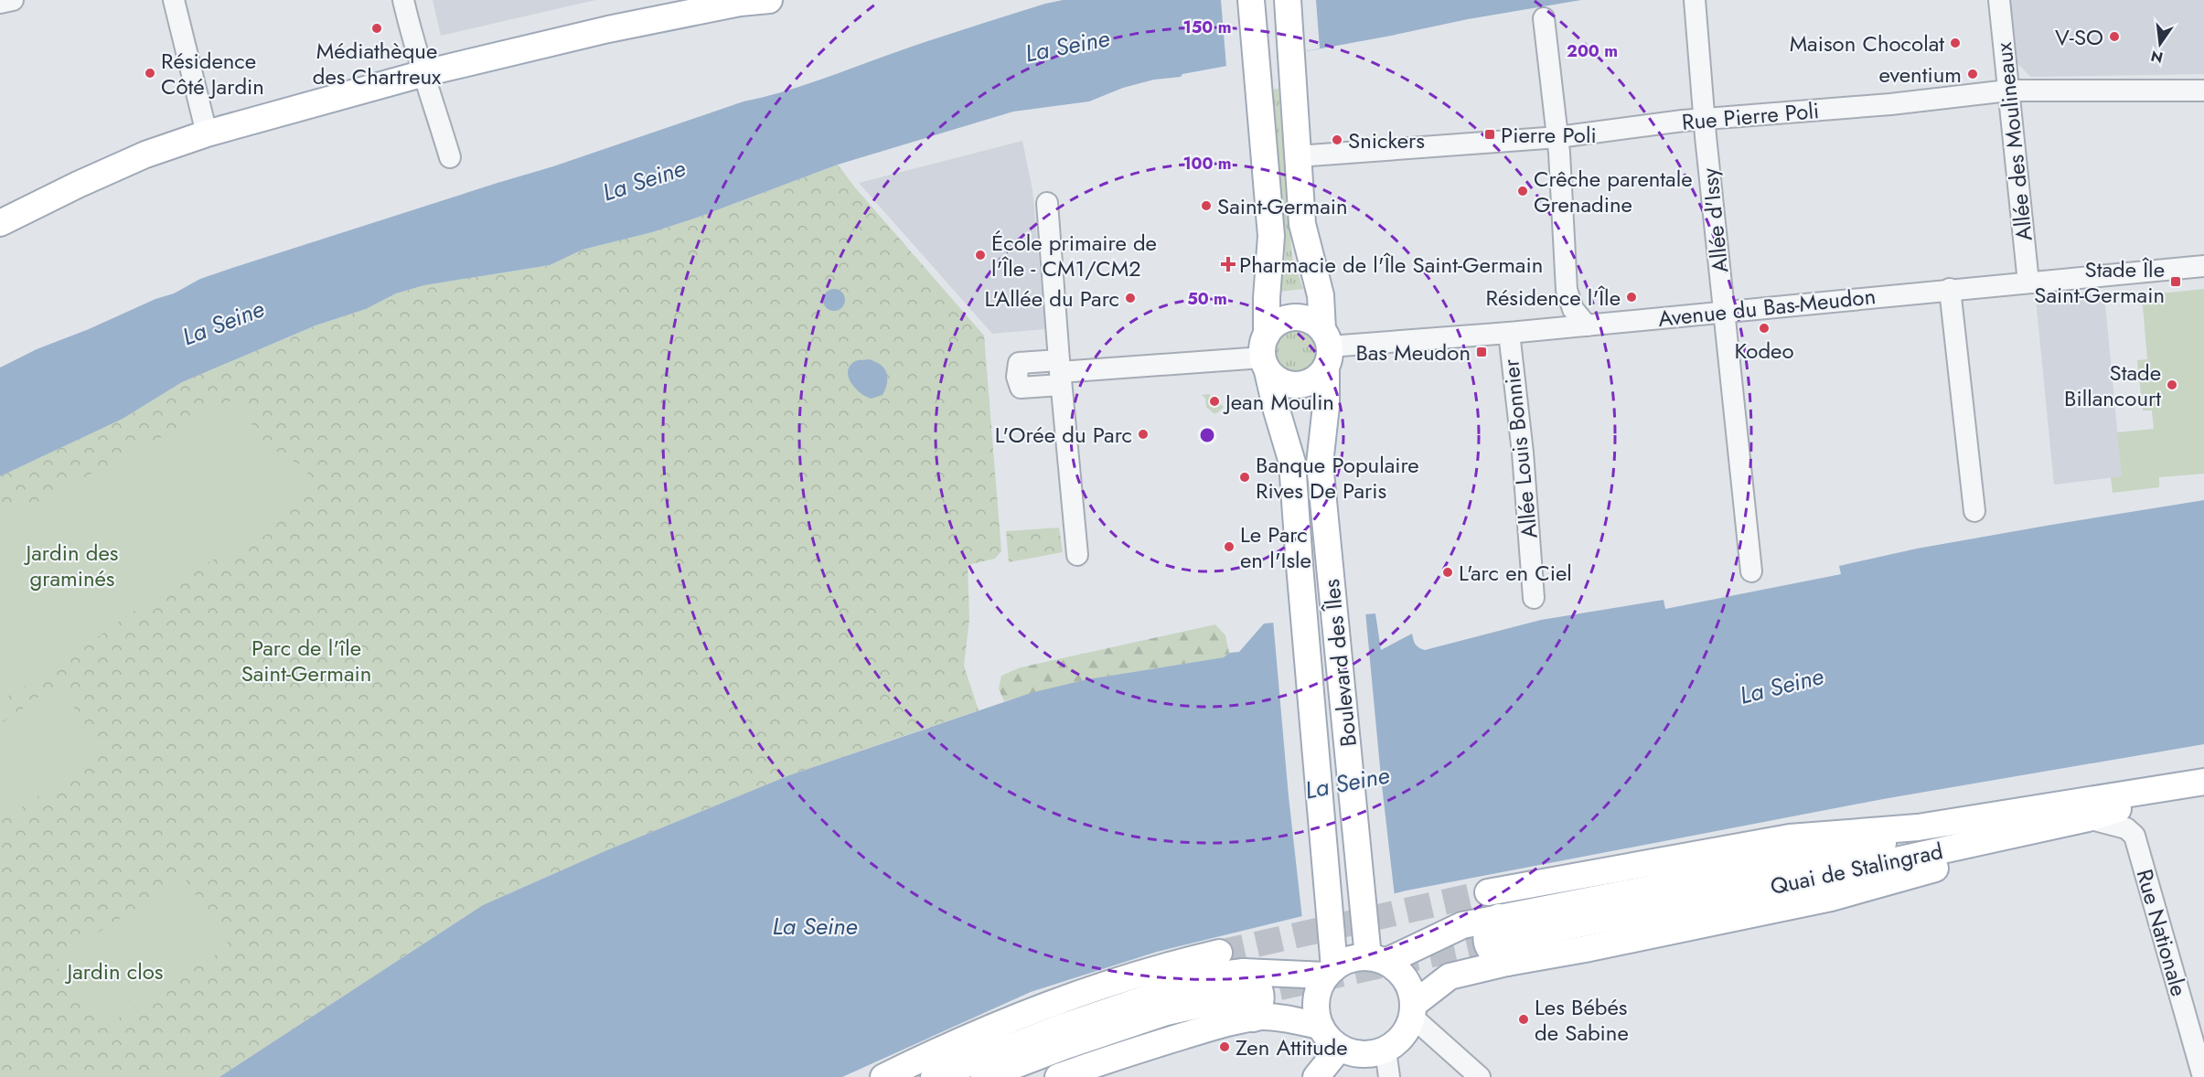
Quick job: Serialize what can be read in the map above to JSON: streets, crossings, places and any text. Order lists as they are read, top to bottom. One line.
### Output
{"streets":{"main road":["Boulevard des Îles","Quai de Stalingrad"],"street":["Rue Pierre Poli","Allée des Moulineaux","Allée d'Issy","Avenue du Bas-Meudon","Allée Louis Bonnier","Rue Nationale"]},"crossings":[["Rue Pierre Poli","Allée des Moulineaux"],["Rue Pierre Poli","Allée d'Issy"],["Rue Pierre Poli","Boulevard des Îles"],["Allée des Moulineaux","Avenue du Bas-Meudon"],["Allée d'Issy","Avenue du Bas-Meudon"],["Avenue du Bas-Meudon","Allée Louis Bonnier"],["Avenue du Bas-Meudon","Boulevard des Îles"],["Quai de Stalingrad","Rue Nationale"]],"water":["La Seine"],"parks":["Jardin des graminés","Parc de l'île Saint-Germain","Jardin clos"],"places":{"other":["Médiathèque des Chartreux","V-SO","Maison Chocolat","Résidence Côté Jardin","eventium","Snickers","Crêche parentale Grenadine","Saint-Germain","École primaire de l'Île - CM1/CM2","Résidence l'Île","L'Allée du Parc","Kodeo","Stade Billancourt","Jean Moulin","L'Orée du Parc","Banque Populaire Rives De Paris","Le Parc en l'Isle","L'arc en Ciel","Les Bébés de Sabine","Zen Attitude"],"transit":["Pierre Poli","Stade Île Saint-Germain","Bas Meudon"],"health":["Pharmacie de l'Île Saint-Germain"]},"north":"bottom","rings":["150 m","200 m","100 m","50 m"]}
